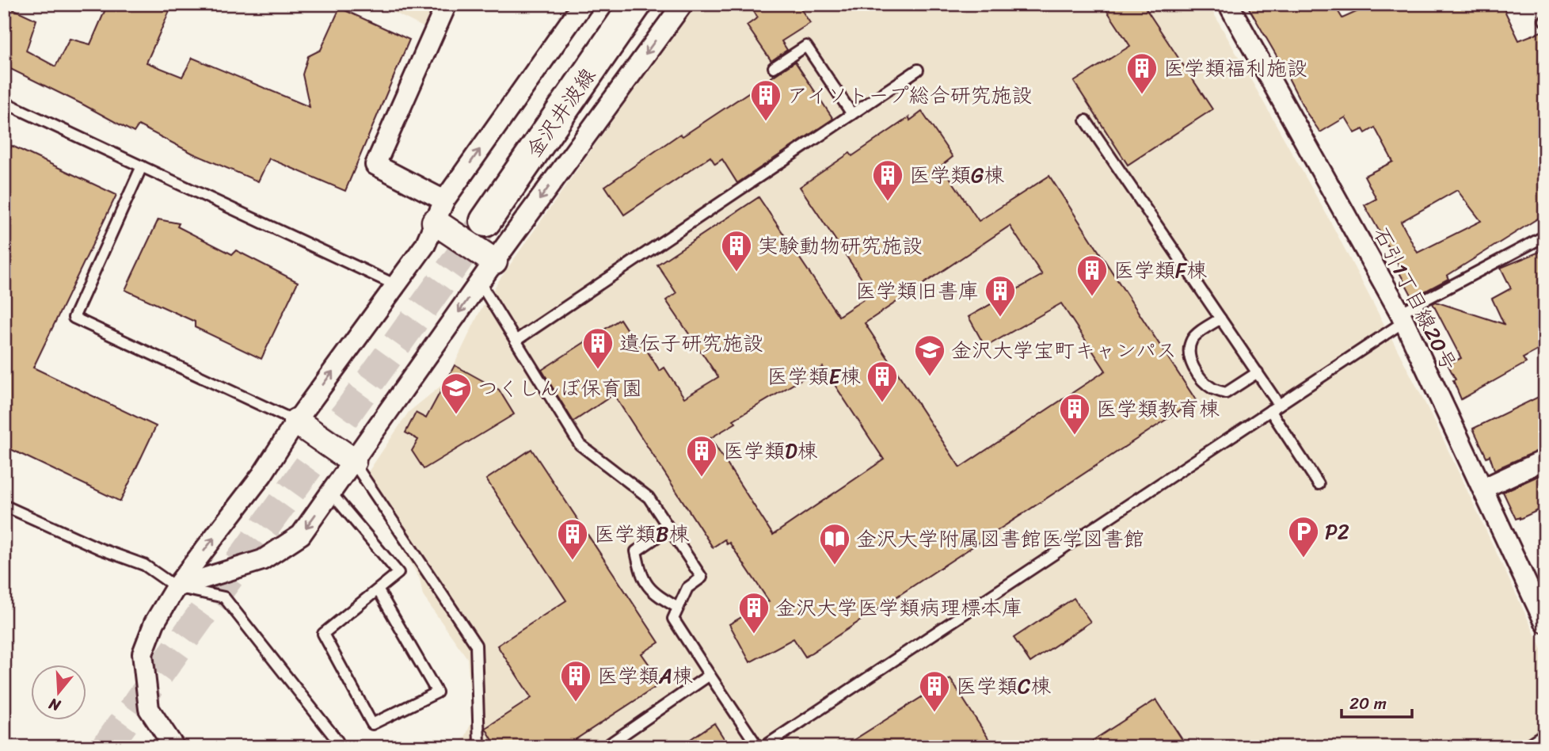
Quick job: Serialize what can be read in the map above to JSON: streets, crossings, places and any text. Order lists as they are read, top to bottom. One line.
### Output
{"streets":{"main road":["金沢井波線"],"street":["石引1丁目線20号"]},"places":{"building":["医学類福利施設","アイソトープ総合研究施設","医学類G棟","実験動物研究施設","医学類F棟","医学類旧書庫","遺伝子研究施設","医学類E棟","医学類教育棟","医学類D棟","医学類B棟","金沢大学医学類病理標本庫","医学類A棟","医学類C棟"],"school or university":["金沢大学宝町キャンパス","つくしんぼ保育園"],"parking":["P2"],"library":["金沢大学附属図書館医学図書館"]},"scale_bar":"20 m","north":"bottom"}
